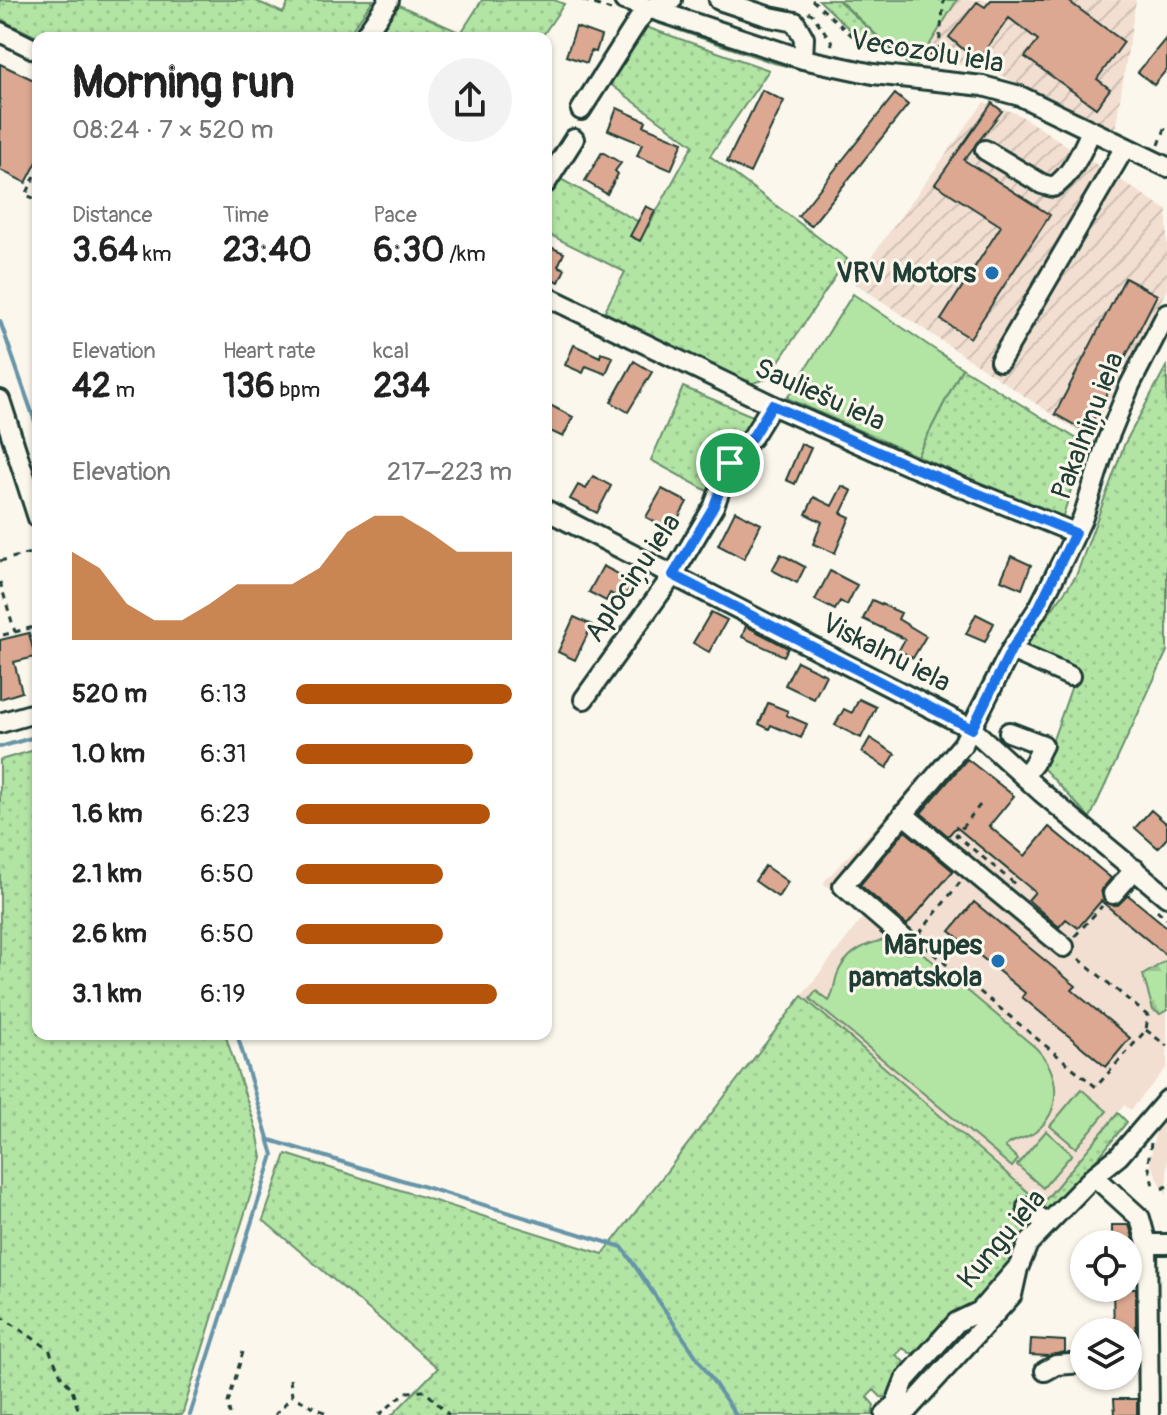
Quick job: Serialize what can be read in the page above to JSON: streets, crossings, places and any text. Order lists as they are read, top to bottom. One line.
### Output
{"streets":{"street":["Vecozolu iela","Sauliešu iela","Pakalniņu iela","Aplociņu iela","Viskalnu iela","Kungu iela"]},"crossings":[["Sauliešu iela","Pakalniņu iela"],["Sauliešu iela","Aplociņu iela"],["Pakalniņu iela","Viskalnu iela"],["Aplociņu iela","Viskalnu iela"]],"places":["VRV Motors","Mārupes pamatskola"],"page":{"heading":["Morning run","08:24 · 7 × 520 m"],"stats":[["Distance","3.64 km"],["Time","23:40"],["Pace","6:30 /km"],["Elevation","42 m"],["Heart rate","136 bpm"],["kcal","234"]],"chart":["Elevation","217–223 m"],"list":[{"name":"520 m","note":"6:13"},{"name":"1.0 km","note":"6:31"},{"name":"1.6 km","note":"6:23"},{"name":"2.1 km","note":"6:50"},{"name":"2.6 km","note":"6:50"},{"name":"3.1 km","note":"6:19"}]}}
